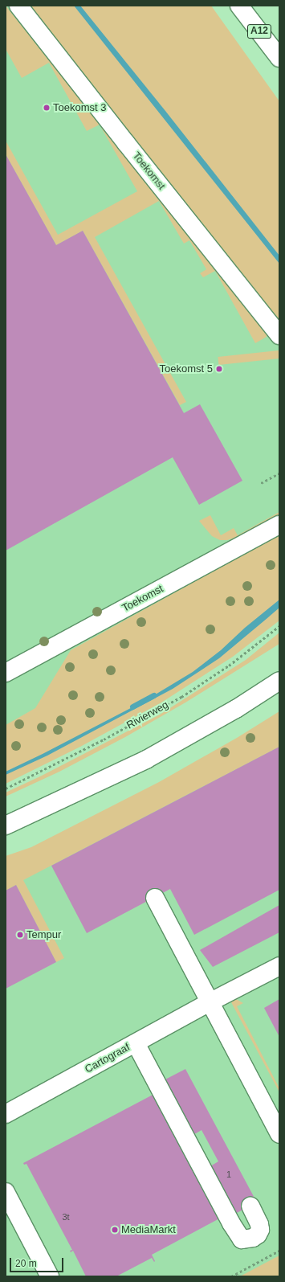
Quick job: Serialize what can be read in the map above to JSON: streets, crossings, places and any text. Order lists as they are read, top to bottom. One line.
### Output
{"streets":{"main road":["A12","Toekomst","Cartograaf"],"path":["Rivierweg"]},"places":["Toekomst 3","Toekomst 5","Tempur","MediaMarkt"],"house_numbers":["1","3t"],"scale_bar":"20 m"}
